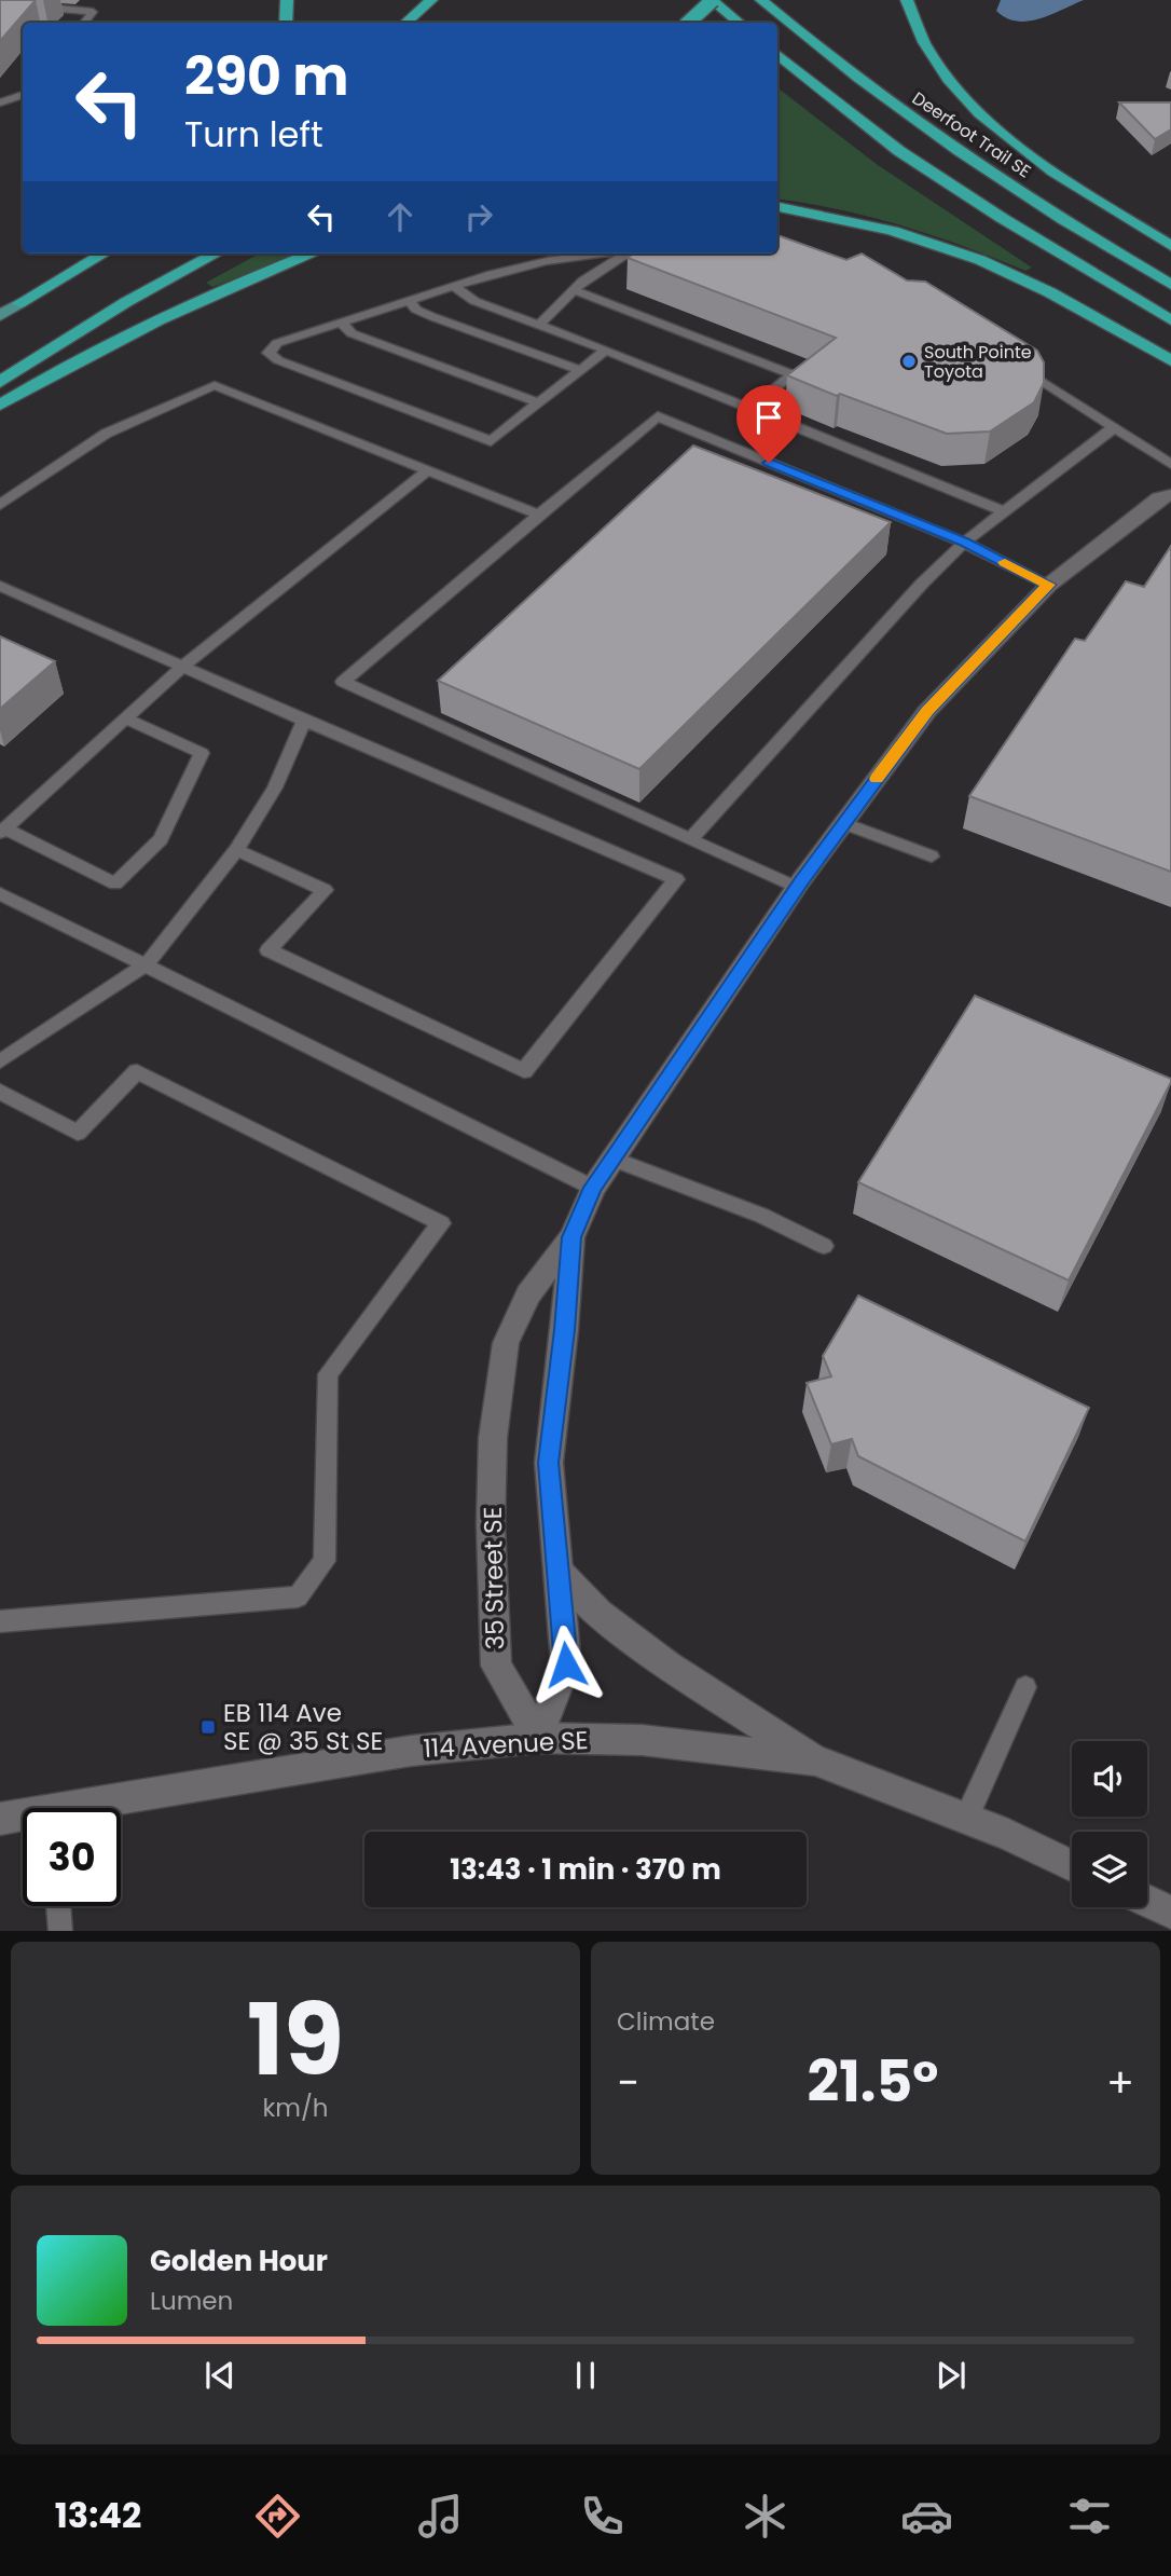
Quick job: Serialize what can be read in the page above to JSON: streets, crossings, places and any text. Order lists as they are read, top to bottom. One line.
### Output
{"streets":{"highway":["Deerfoot Trail SE"],"street":["35 Street SE","114 Avenue SE"]},"crossings":[["35 Street SE","114 Avenue SE"]],"places":{"other":["South Pointe Toyota"],"transit":["EB 114 Ave SE @ 35 St SE"]},"page":{"turn":["290 m","Turn left"],"limit":"30","trip":"13:43 · 1 min · 370 m","tile":[["19","km/h"],"Climate"],"heat":["−","21.5°","+"],"song":["Golden Hour","Lumen"],"tabs":"13:42"}}
